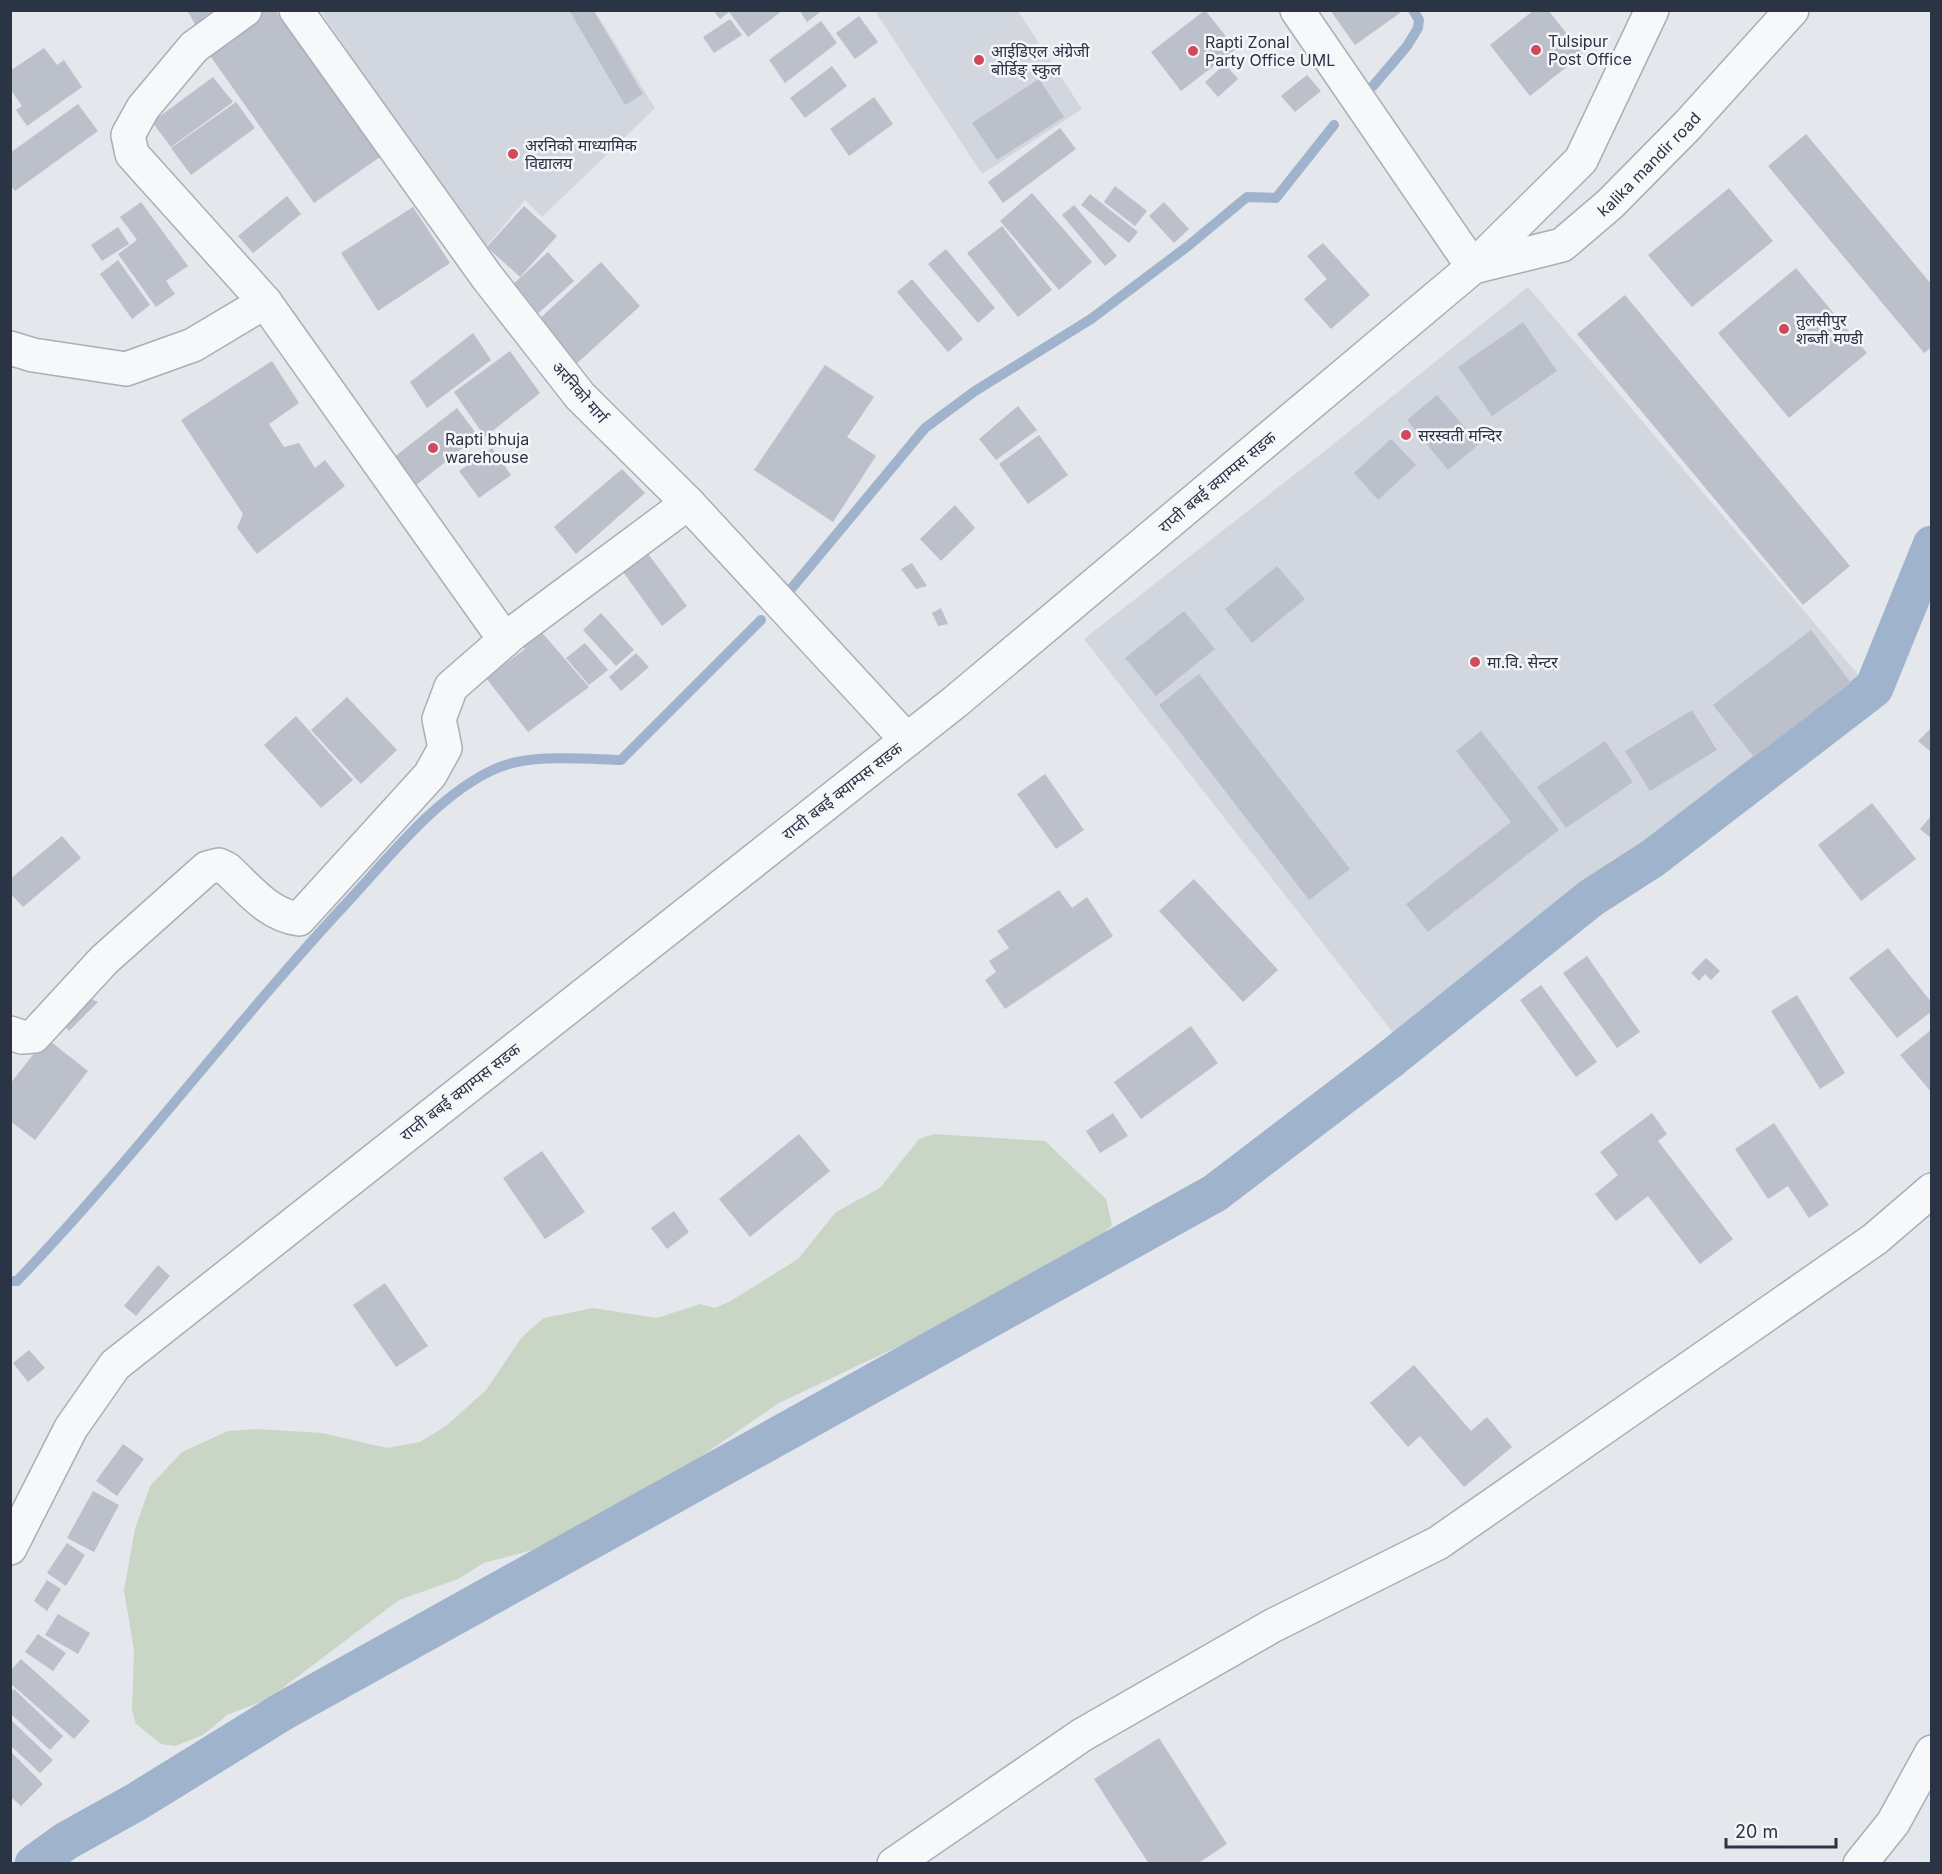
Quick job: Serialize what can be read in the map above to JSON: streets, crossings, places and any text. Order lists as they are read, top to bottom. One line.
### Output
{"streets":{"street":["kalika mandir road","अरनिको मार्ग","राप्ती बबई क्याम्पस सडक"]},"crossings":[["kalika mandir road","राप्ती बबई क्याम्पस सडक"],["अरनिको मार्ग","राप्ती बबई क्याम्पस सडक"]],"places":["Tulsipur Post Office","Rapti Zonal Party Office UML","आईडिएल अंग्रेजी बोर्डिङ् स्कुल","अरनिको माध्यामिक विद्यालय","तुलसीपुर शब्जी मण्डी","सरस्वती मन्दिर","Rapti bhuja warehouse","मा.वि. सेन्टर"],"scale_bar":"20 m"}
